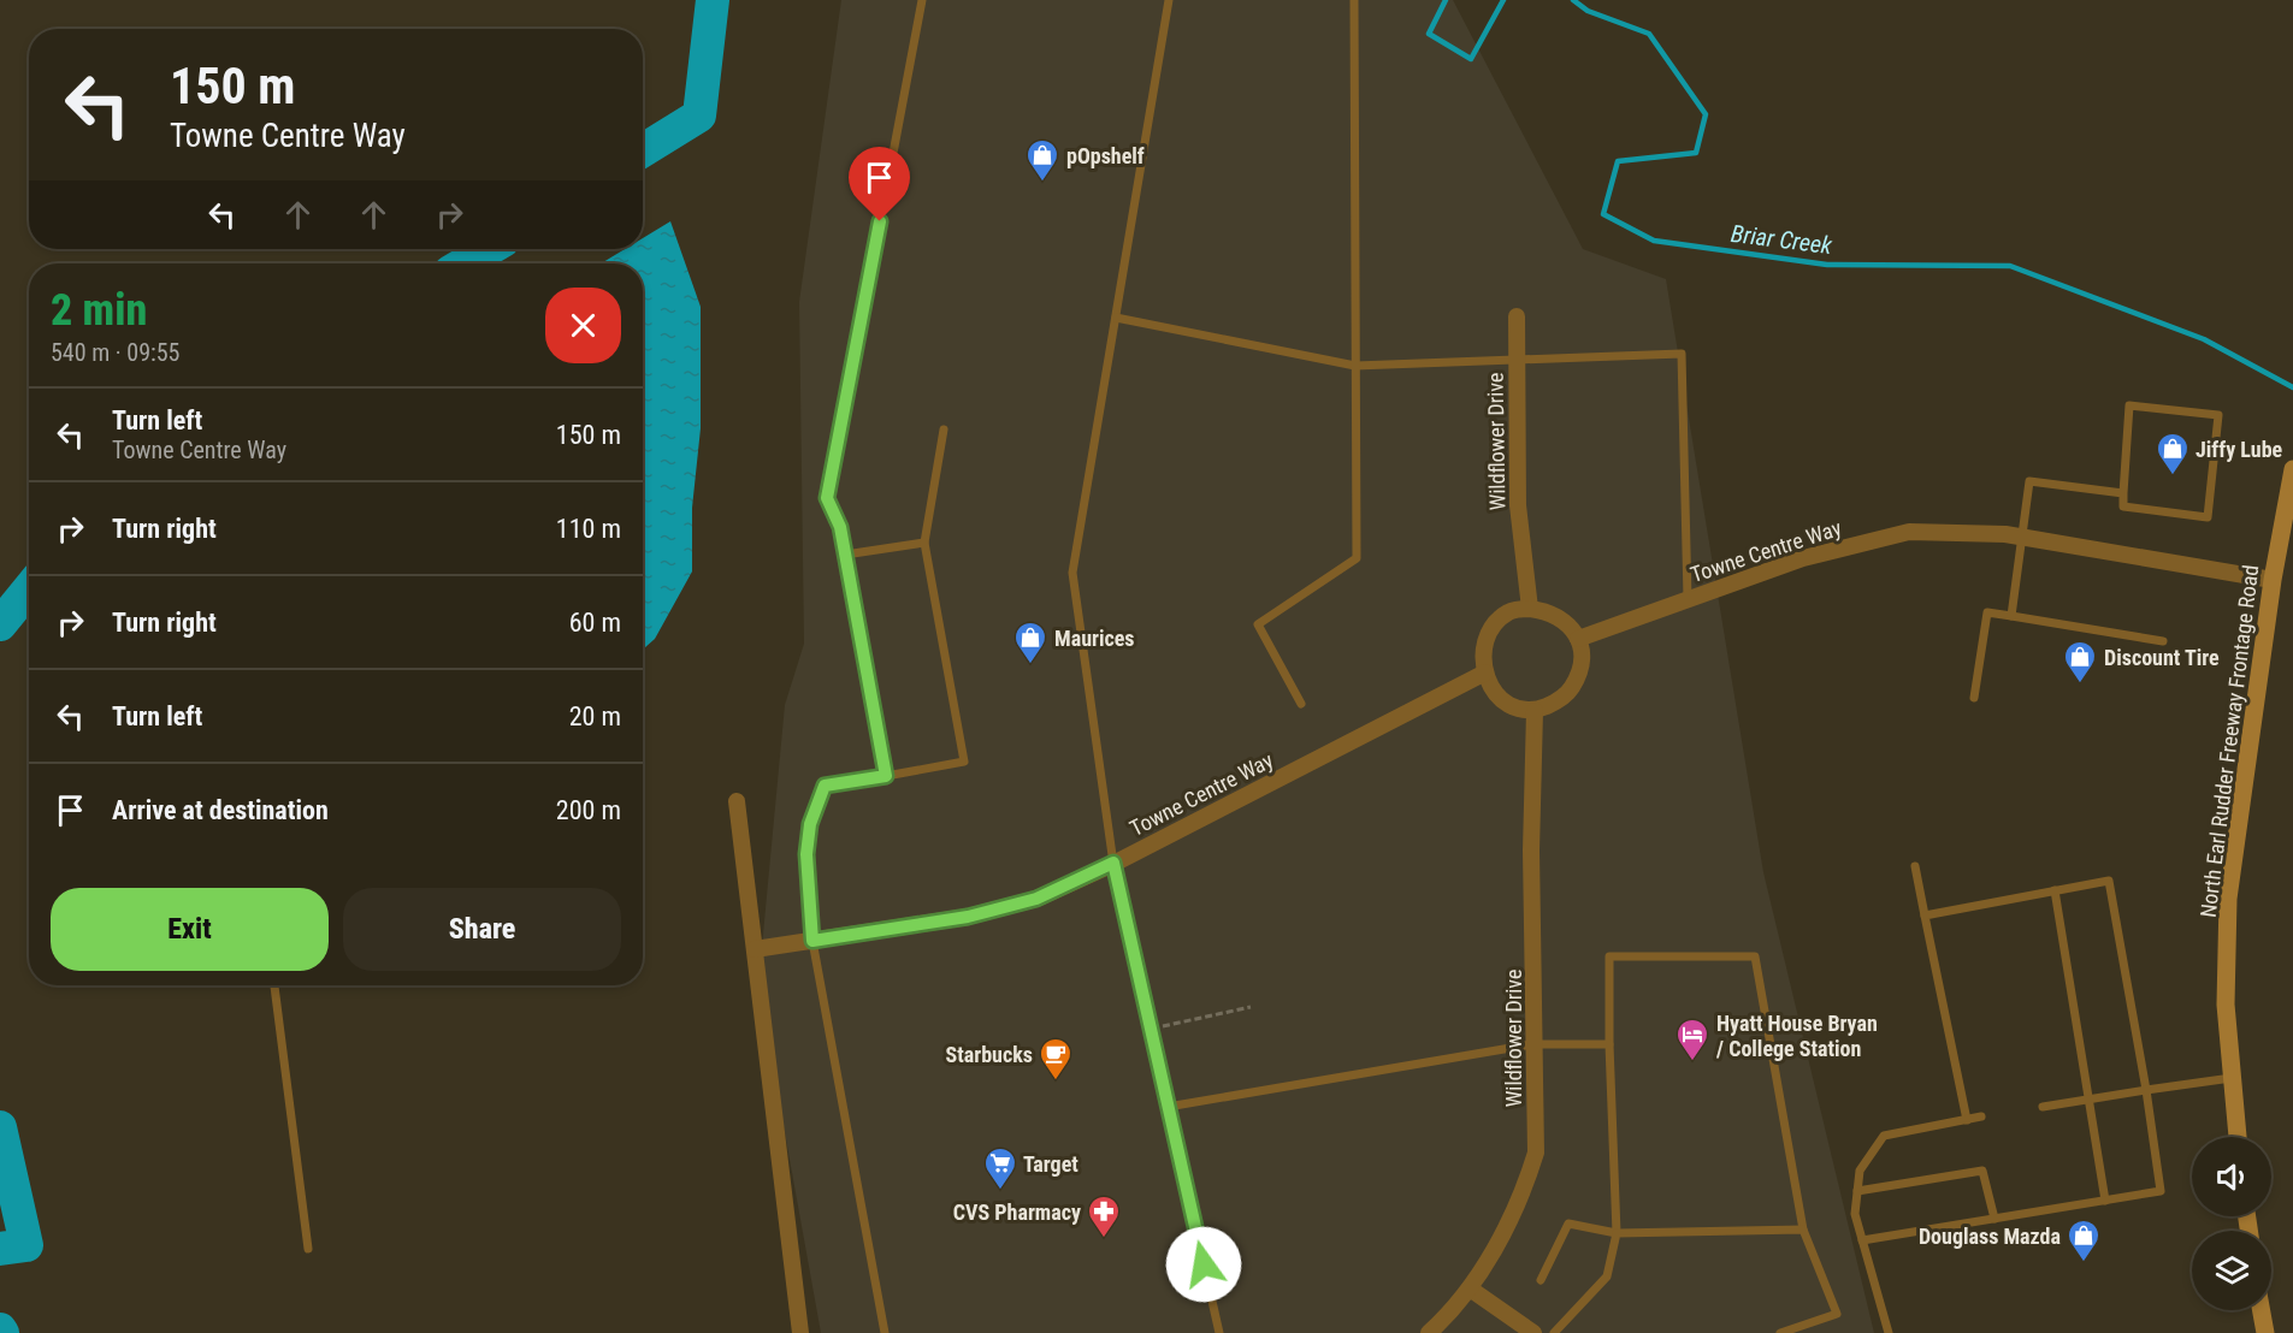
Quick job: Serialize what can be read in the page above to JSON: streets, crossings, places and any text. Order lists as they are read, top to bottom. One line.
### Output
{"streets":{"main road":["North Earl Rudder Freeway Frontage Road"],"street":["Wildflower Drive","Towne Centre Way"]},"crossings":[["Wildflower Drive","Towne Centre Way"],["Towne Centre Way","North Earl Rudder Freeway Frontage Road"]],"water":["Briar Creek"],"places":{"shop":["pOpshelf","Jiffy Lube","Maurices","Discount Tire","Douglass Mazda"],"hotel":["Hyatt House Bryan / College Station"],"cafe":["Starbucks"],"supermarket":["Target"],"pharmacy":["CVS Pharmacy"]},"page":{"turn":["150 m","Towne Centre Way"],"heading":["2 min","540 m · 09:55"],"list":[{"name":"Turn left","note":"Towne Centre Way","value":"150 m"},{"name":"Turn right","value":"110 m"},{"name":"Turn right","value":"60 m"},{"name":"Turn left","value":"20 m"},{"name":"Arrive at destination","value":"200 m"}],"buttons":["Exit","Share"]}}
